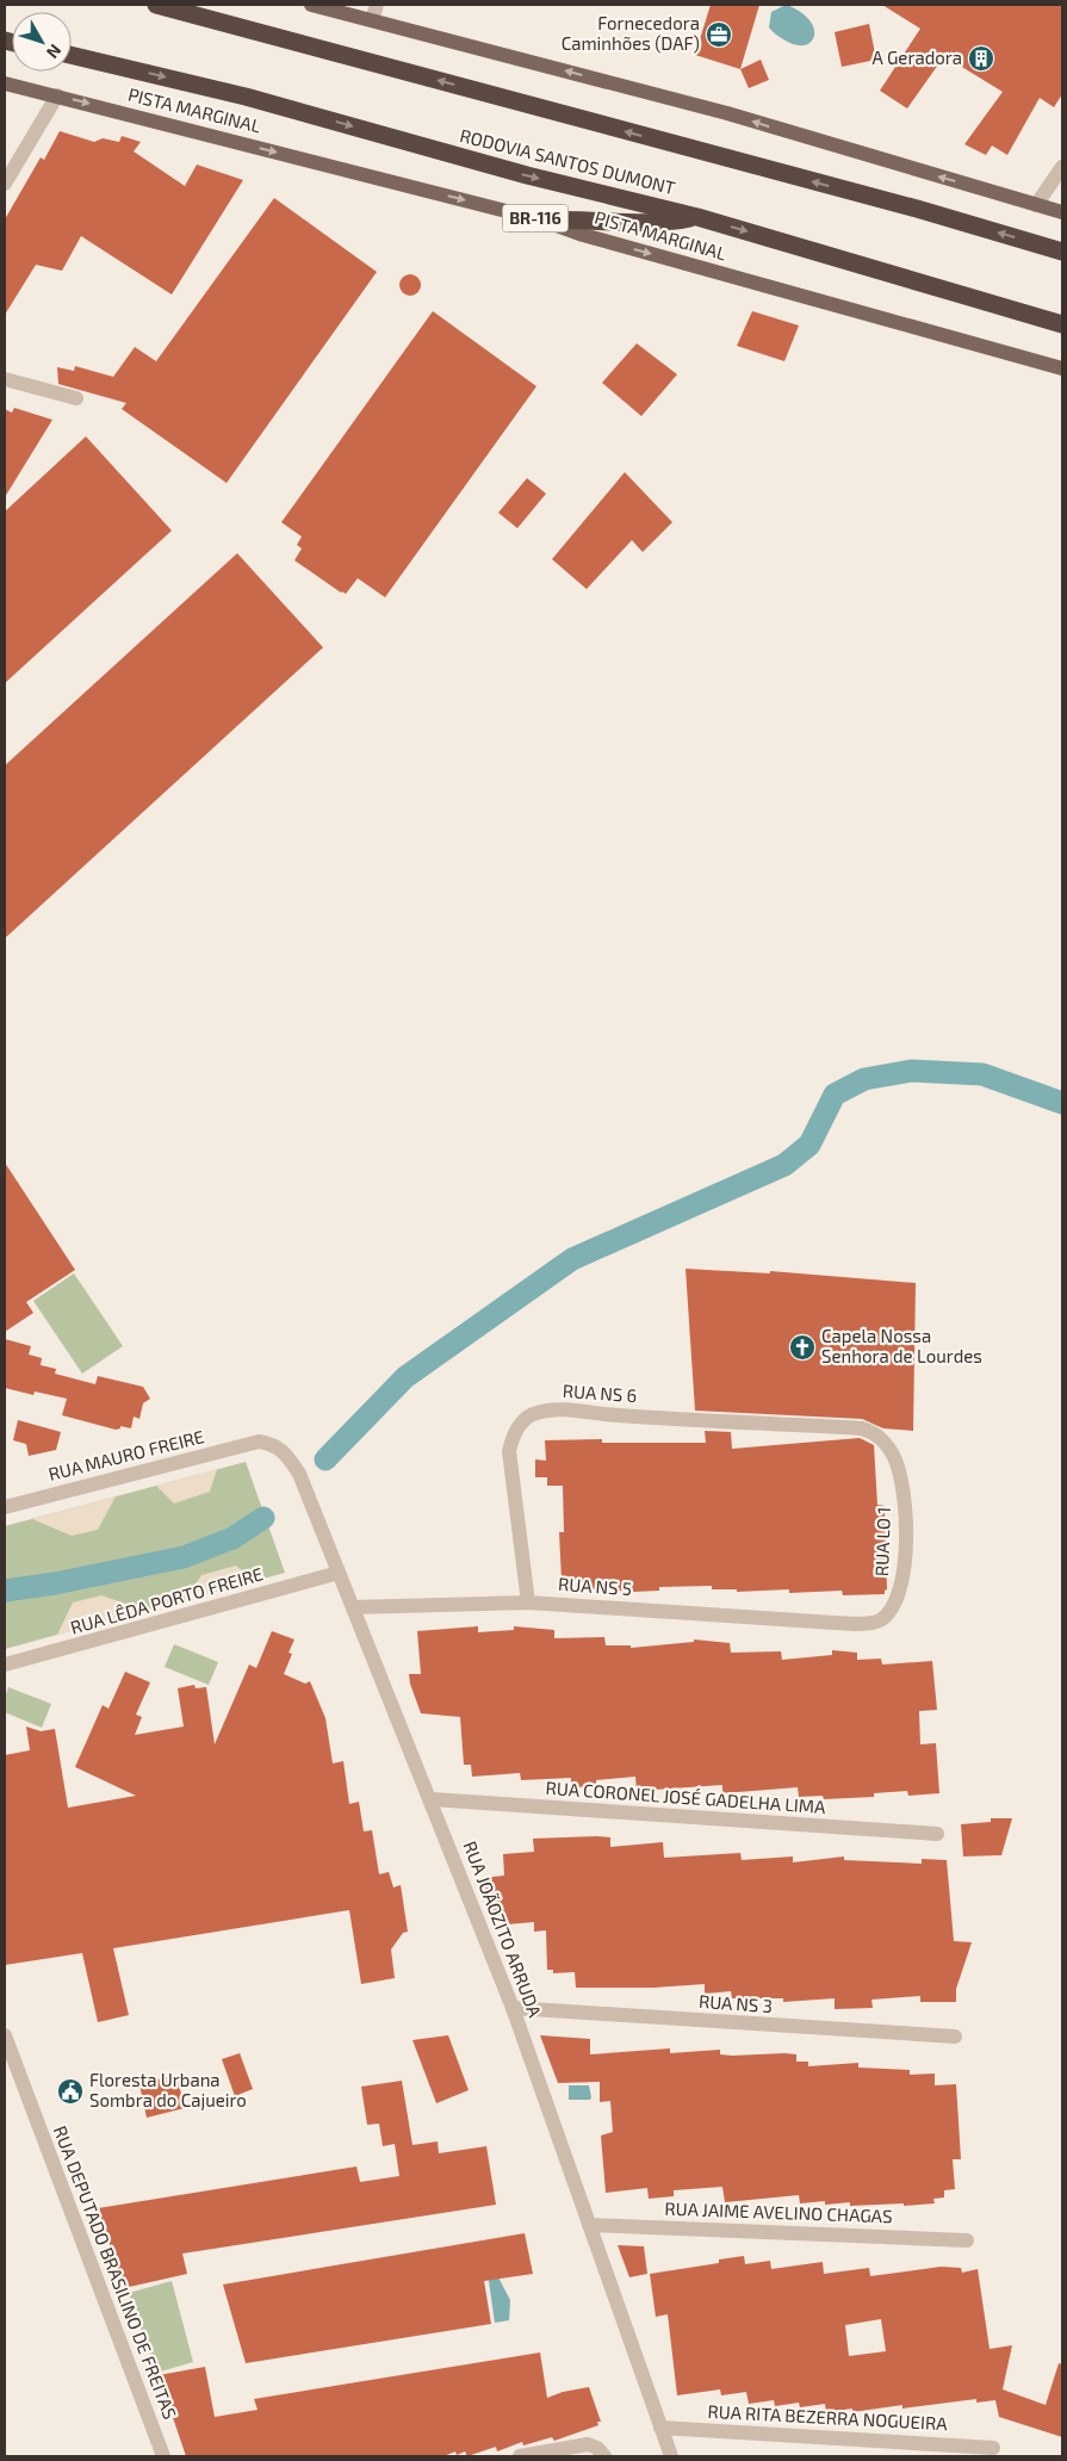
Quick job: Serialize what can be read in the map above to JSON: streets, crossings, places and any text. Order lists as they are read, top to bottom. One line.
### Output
{"streets":{"highway":["RODOVIA SANTOS DUMONT","BR-116"],"main road":["PISTA MARGINAL"],"street":["RUA NS 6","RUA MAURO FREIRE","RUA LO 1","RUA NS 5","RUA LÊDA PORTO FREIRE","RUA CORONEL JOSÉ GADELHA LIMA","RUA JOÃOZITO ARRUDA","RUA NS 3","RUA JAIME AVELINO CHAGAS","RUA DEPUTADO BRASILINO DE FREITAS","RUA RITA BEZERRA NOGUEIRA"]},"crossings":[["RUA NS 6","RUA LO 1"],["RUA NS 6","RUA NS 5"],["RUA MAURO FREIRE","RUA JOÃOZITO ARRUDA"],["RUA LO 1","RUA NS 5"],["RUA NS 5","RUA JOÃOZITO ARRUDA"],["RUA LÊDA PORTO FREIRE","RUA JOÃOZITO ARRUDA"],["RUA CORONEL JOSÉ GADELHA LIMA","RUA JOÃOZITO ARRUDA"],["RUA JOÃOZITO ARRUDA","RUA NS 3"],["RUA JOÃOZITO ARRUDA","RUA JAIME AVELINO CHAGAS"],["RUA JOÃOZITO ARRUDA","RUA RITA BEZERRA NOGUEIRA"]],"one_way":["PISTA MARGINAL"],"places":{"office":["Fornecedora Caminhões (DAF)"],"building":["A Geradora"],"church":["Capela Nossa Senhora de Lourdes"],"public building":["Floresta Urbana Sombra do Cajueiro"]},"north":"bottom right"}
